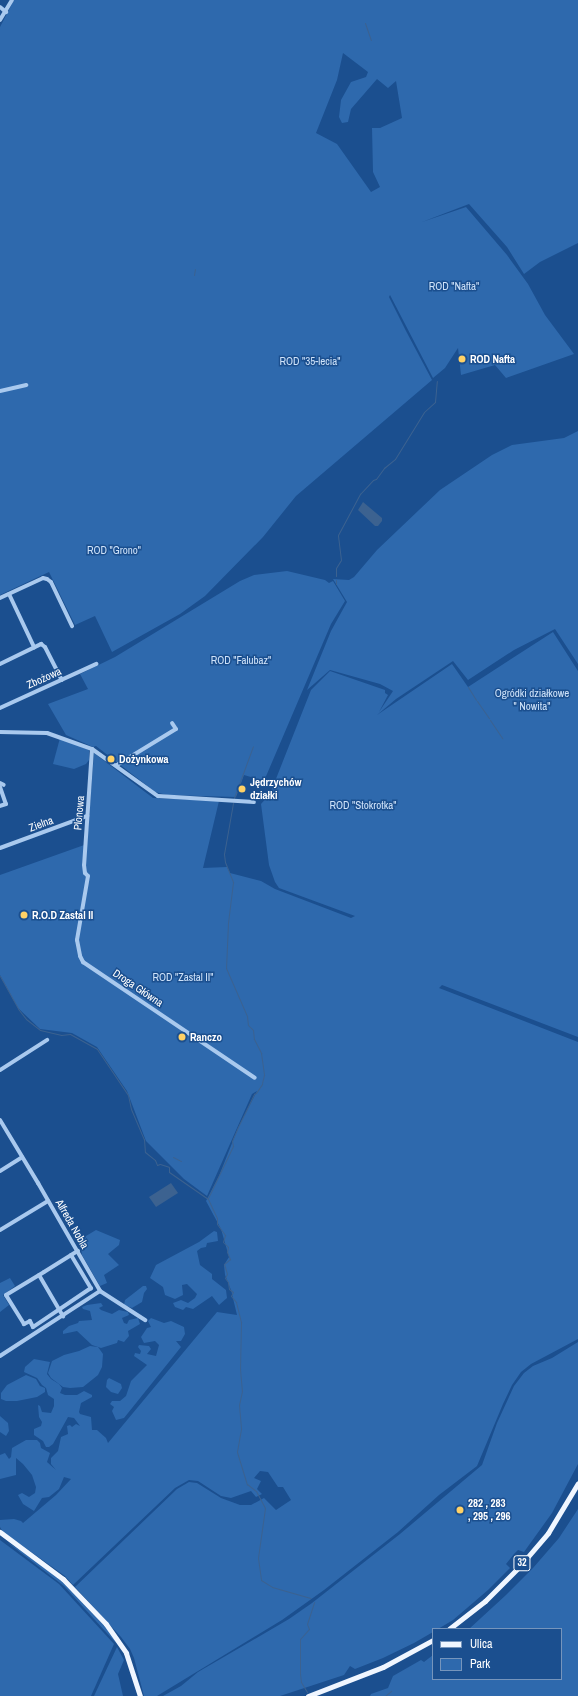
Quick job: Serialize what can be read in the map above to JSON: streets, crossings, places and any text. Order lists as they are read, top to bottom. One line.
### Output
{"streets":{"main road":["32"],"street":["Zbożowa","Plonowa","Zielna","Droga Główna","Alfreda Nobla"]},"crossings":[["Plonowa","Zielna"],["Plonowa","Droga Główna"]],"parks":["ROD \"Nafta\"","ROD \"35-lecia\"","ROD \"Grono\"","ROD \"Falubaz\"","Ogródki działkowe \" Nowita\"","ROD \"Stokrotka\"","ROD \"Zastal II\""],"places":["ROD Nafta","Dożynkowa","Jędrzychów działki","R.O.D Zastal II","Ranczo","282 , 283 , 295 , 296"],"legend":["Ulica","Park"]}
